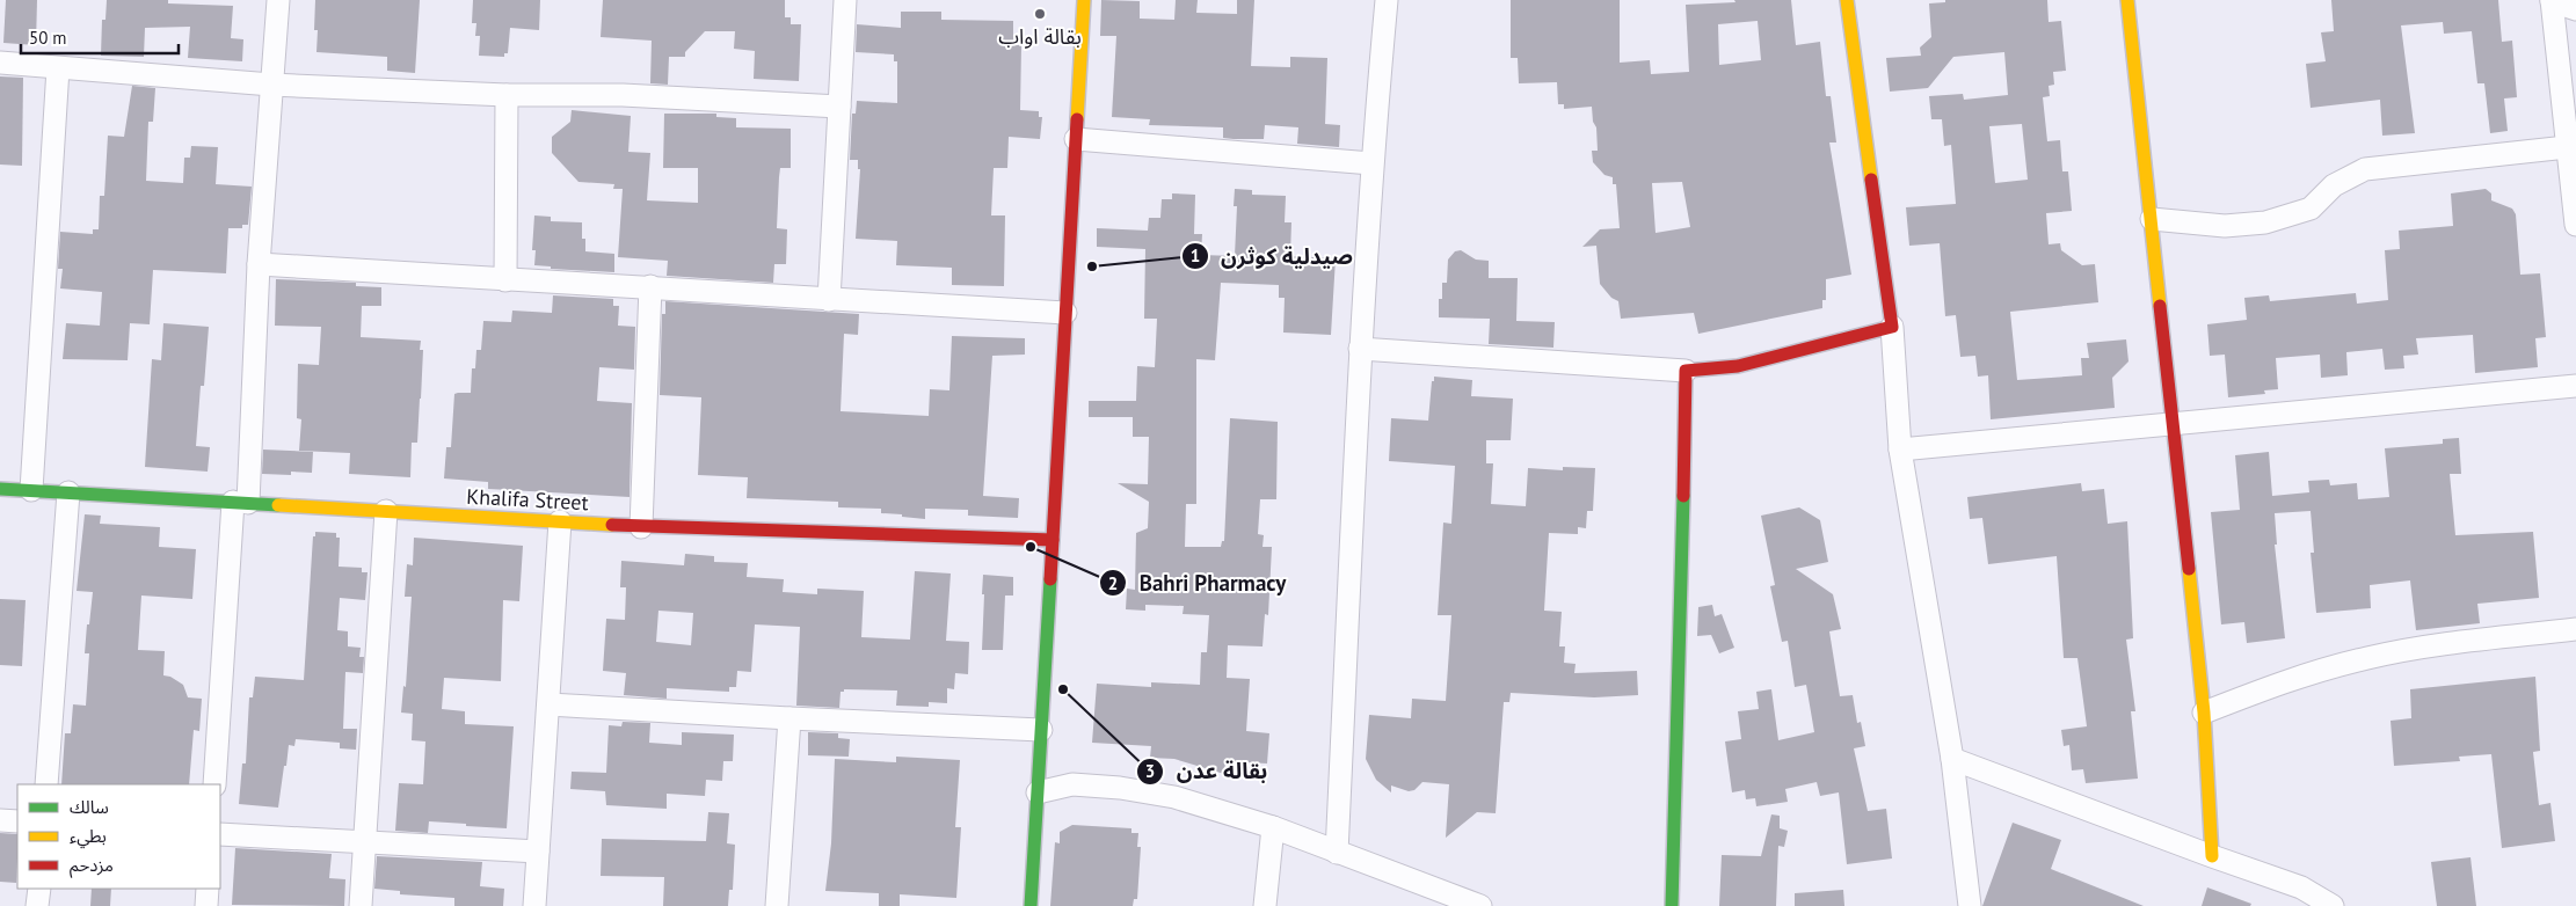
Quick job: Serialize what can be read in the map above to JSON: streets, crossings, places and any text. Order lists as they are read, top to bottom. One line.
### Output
{"streets":{"street":["Khalifa Street"]},"places":["بقالة اواب","صيدلية كوثرن","Bahri Pharmacy","بقالة عدن"],"legend":["سالك","بطيء","مزدحم"],"scale_bar":"50 m"}
